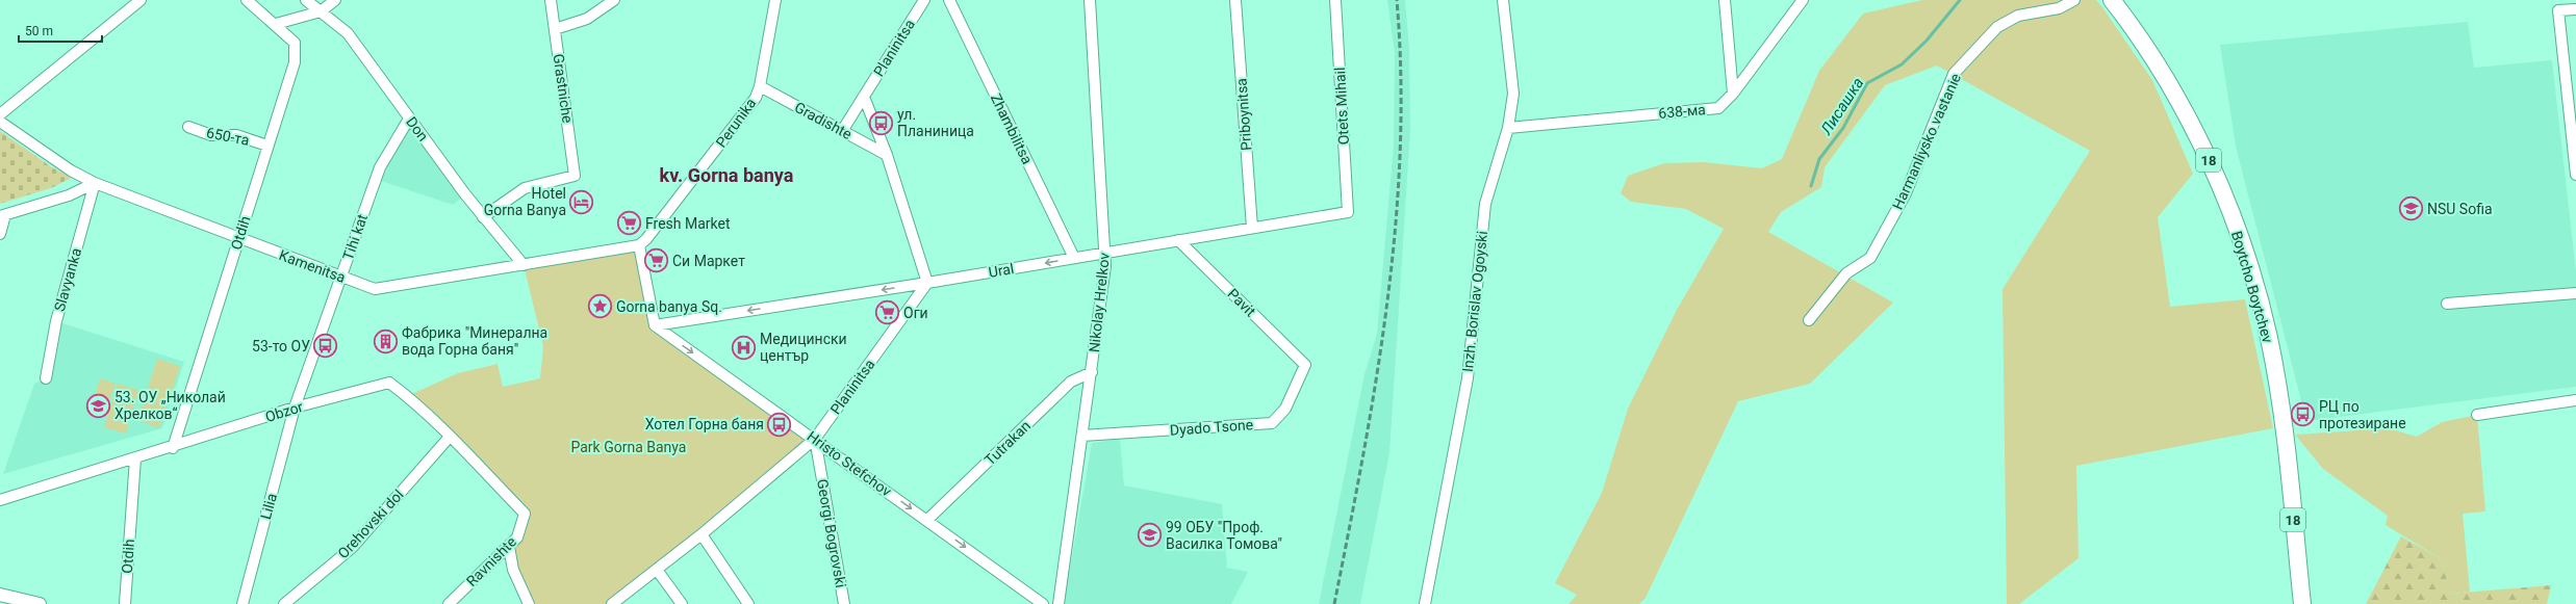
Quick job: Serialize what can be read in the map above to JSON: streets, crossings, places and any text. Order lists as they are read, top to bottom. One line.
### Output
{"streets":{"highway":["18","Boytcho Boytchev"],"street":["Planinitsa","Grastniche","Otets Mihail","638-ма","Priboynitsa","Gradishte","Perunika","Don","Zhambilitsa","650-та","Harmanliysko vastanie","Otdih","Tihi kat","Kamenitsa","Ural","Slavyanka","Inzh. Borislav Ogoyski","Nikolay Hrelkov","Pavit","Obzor","Dyado Tsone","Tutrakan","Hristo Stefchov","Lilia","Orehovski dol","Georgi Bogrovski","Ravnishte"]},"crossings":[["Planinitsa","Gradishte"],["Planinitsa","Ural"],["Planinitsa","Hristo Stefchov"],["Planinitsa","Georgi Bogrovski"],["Grastniche","Don"],["Otets Mihail","Ural"],["638-ма","Inzh. Borislav Ogoyski"],["Priboynitsa","Ural"],["Gradishte","Perunika"],["Perunika","Kamenitsa"],["Don","Tihi kat"],["Don","Kamenitsa"],["Zhambilitsa","Ural"],["650-та","Otdih"],["Otdih","Kamenitsa"],["Otdih","Obzor"],["Tihi kat","Kamenitsa"],["Tihi kat","Obzor"],["Tihi kat","Lilia"],["Kamenitsa","Slavyanka"],["Ural","Nikolay Hrelkov"],["Ural","Pavit"],["Ural","Hristo Stefchov"],["Nikolay Hrelkov","Dyado Tsone"],["Nikolay Hrelkov","Tutrakan"],["Pavit","Dyado Tsone"],["Obzor","Lilia"],["Obzor","Orehovski dol"],["Obzor","Ravnishte"],["Tutrakan","Hristo Stefchov"],["Hristo Stefchov","Georgi Bogrovski"]],"one_way":["Ural","Hristo Stefchov"],"districts":["kv. Gorna banya"],"water":["Лисашка"],"parks":["Park Gorna Banya"],"places":{"bus stop":["ул. Планиница","53-то ОУ","РЦ по протезиране","Хотел Горна баня"],"hotel":["Hotel Gorna Banya"],"school or university":["NSU Sofia","53. ОУ „Николай Хрелков“","99 ОБУ \"Проф. Василка Томова\""],"supermarket":["Fresh Market","Си Маркет","Оги"],"place":["Gorna banya Sq."],"building":["Фабрика \"Минерална вода Горна баня\""],"hospital":["Медицински център"]},"scale_bar":"50 m"}
